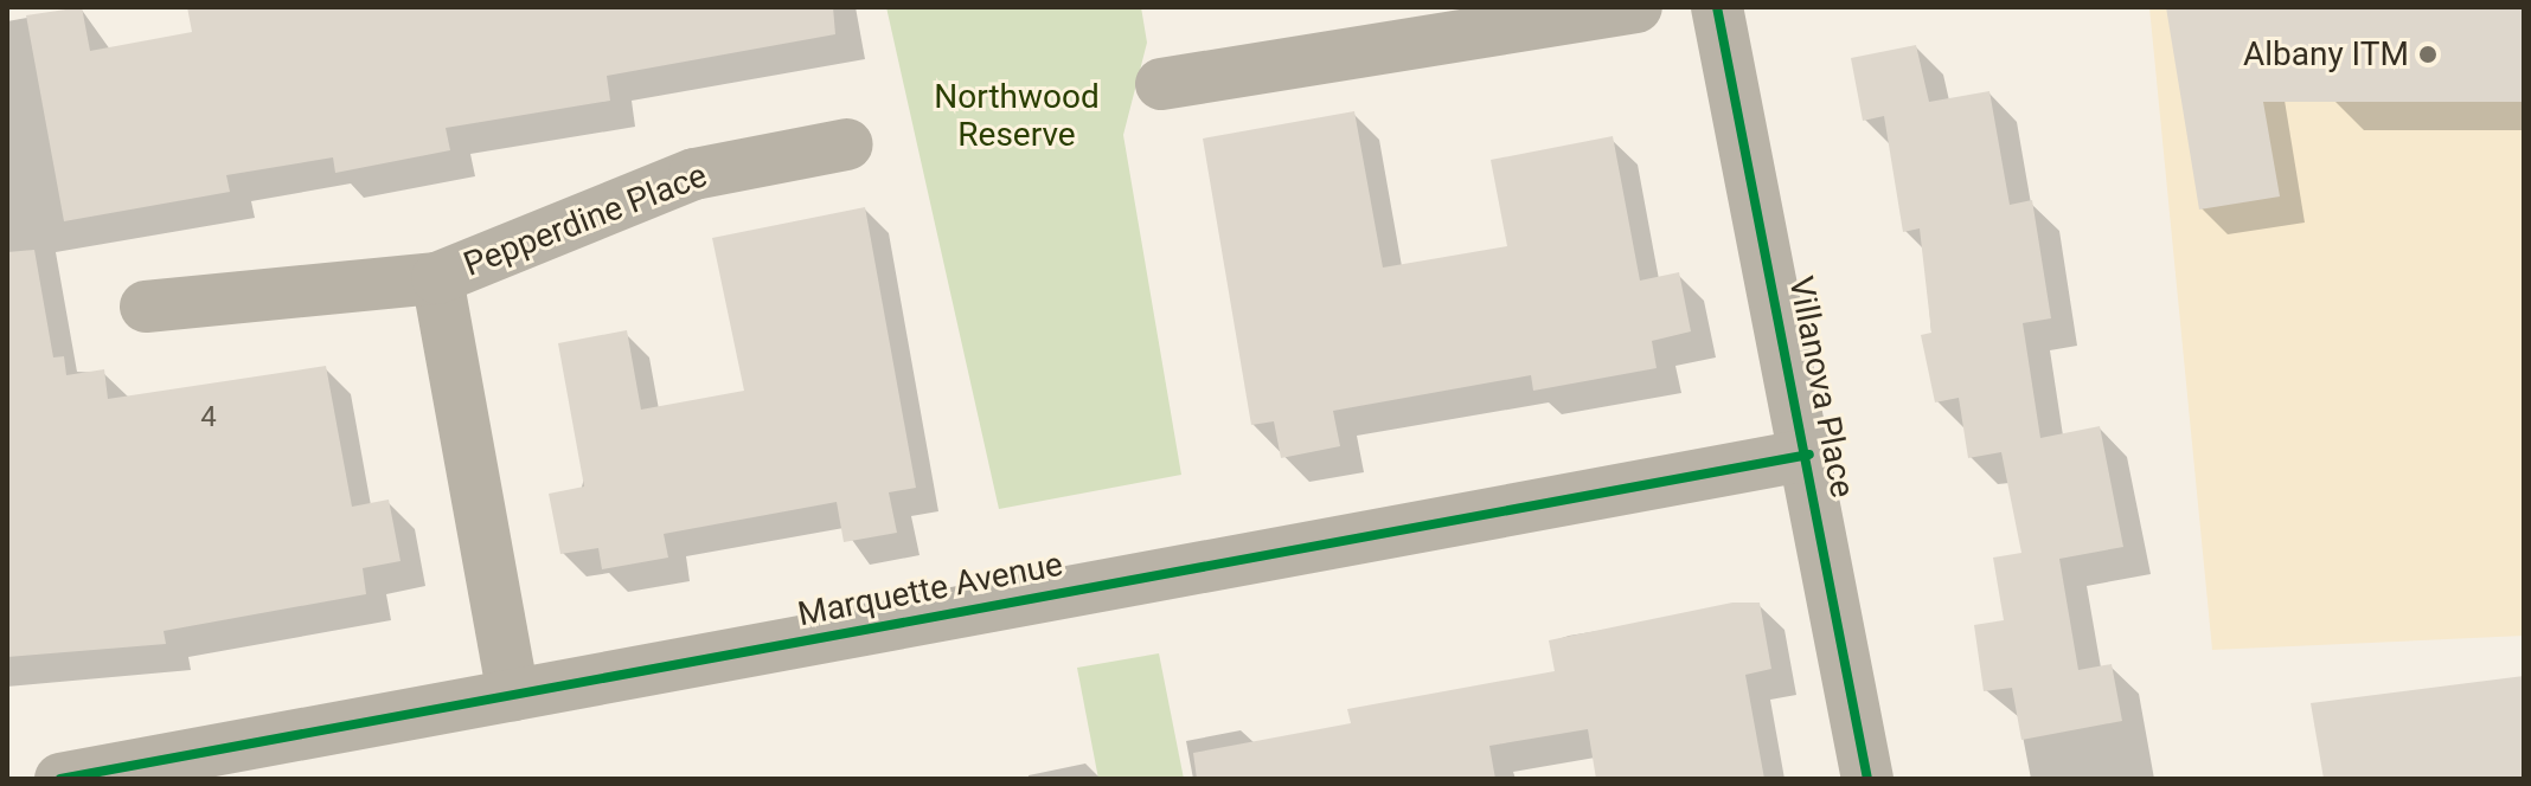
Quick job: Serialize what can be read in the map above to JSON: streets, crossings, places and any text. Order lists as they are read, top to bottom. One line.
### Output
{"streets":{"street":["Pepperdine Place","Villanova Place","Marquette Avenue"]},"crossings":[["Pepperdine Place","Marquette Avenue"],["Villanova Place","Marquette Avenue"]],"parks":["Northwood Reserve"],"places":["Albany ITM"],"house_numbers":["4"]}
